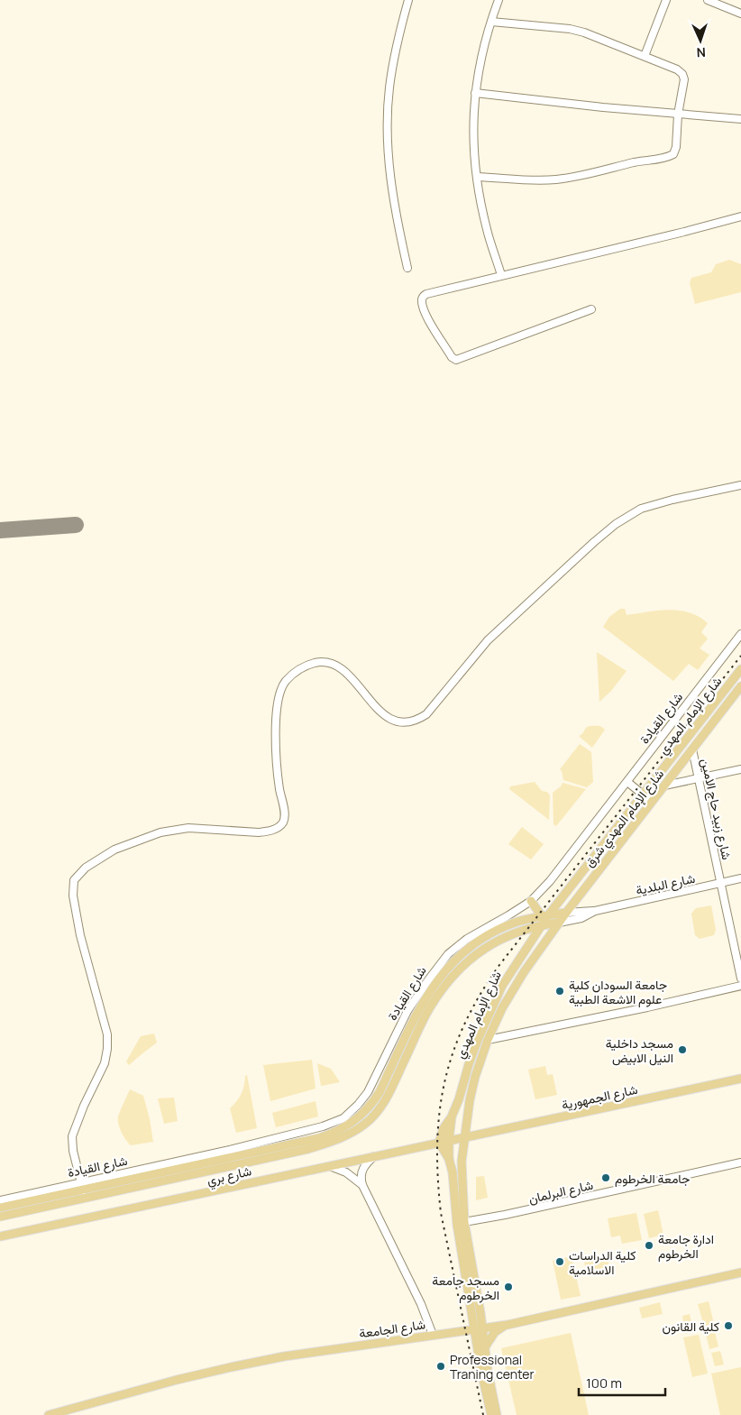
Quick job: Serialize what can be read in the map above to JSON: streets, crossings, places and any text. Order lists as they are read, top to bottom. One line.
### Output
{"streets":{"main road":["شارع الإمام المهدي","شارع القيادة","شارع الإمام المهدي شرق","شارع الجمهورية","شارع بري","شارع الجامعة"],"street":["شارع زبيد حاج الامين","شارع البلدية","شارع البرلمان"]},"crossings":[["شارع الإمام المهدي","شارع القيادة"],["شارع الإمام المهدي","شارع الإمام المهدي شرق"],["شارع الإمام المهدي","شارع الجمهورية"],["شارع الإمام المهدي","شارع بري"],["شارع الإمام المهدي","شارع البرلمان"],["شارع الإمام المهدي","شارع الجامعة"],["شارع القيادة","شارع الإمام المهدي شرق"],["شارع زبيد حاج الامين","شارع الإمام المهدي شرق"],["شارع زبيد حاج الامين","شارع البلدية"],["شارع الجمهورية","شارع بري"]],"places":["جامعة السودان كلية علوم الاشعة الطبية","مسجد داخلية النيل الابيض","جامعة الخرطوم","ادارة جامعة الخرطوم","كلية الدراسات الاسلامية","مسجد جامعة الخرطوم","كلية القانون","Professional Traning center"],"scale_bar":"100 m","north":"bottom"}
